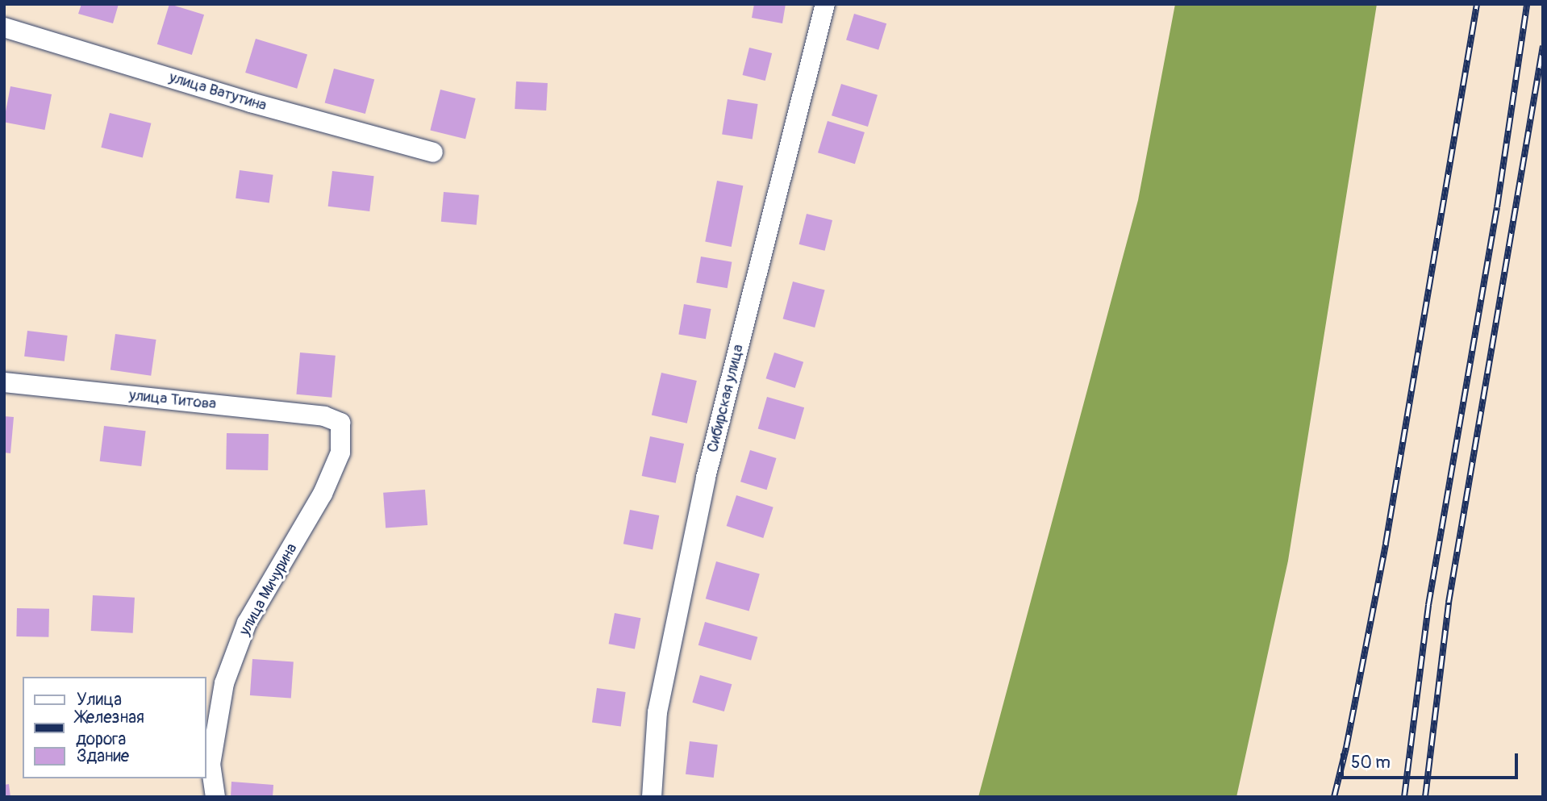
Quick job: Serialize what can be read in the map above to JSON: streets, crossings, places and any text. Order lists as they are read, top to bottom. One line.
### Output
{"streets":{"street":["улица Ватутина","Сибирская улица","улица Титова","улица Мичурина"]},"crossings":[["улица Титова","улица Мичурина"]],"legend":["Улица","Железная дорога","Здание"],"scale_bar":"50 m"}
